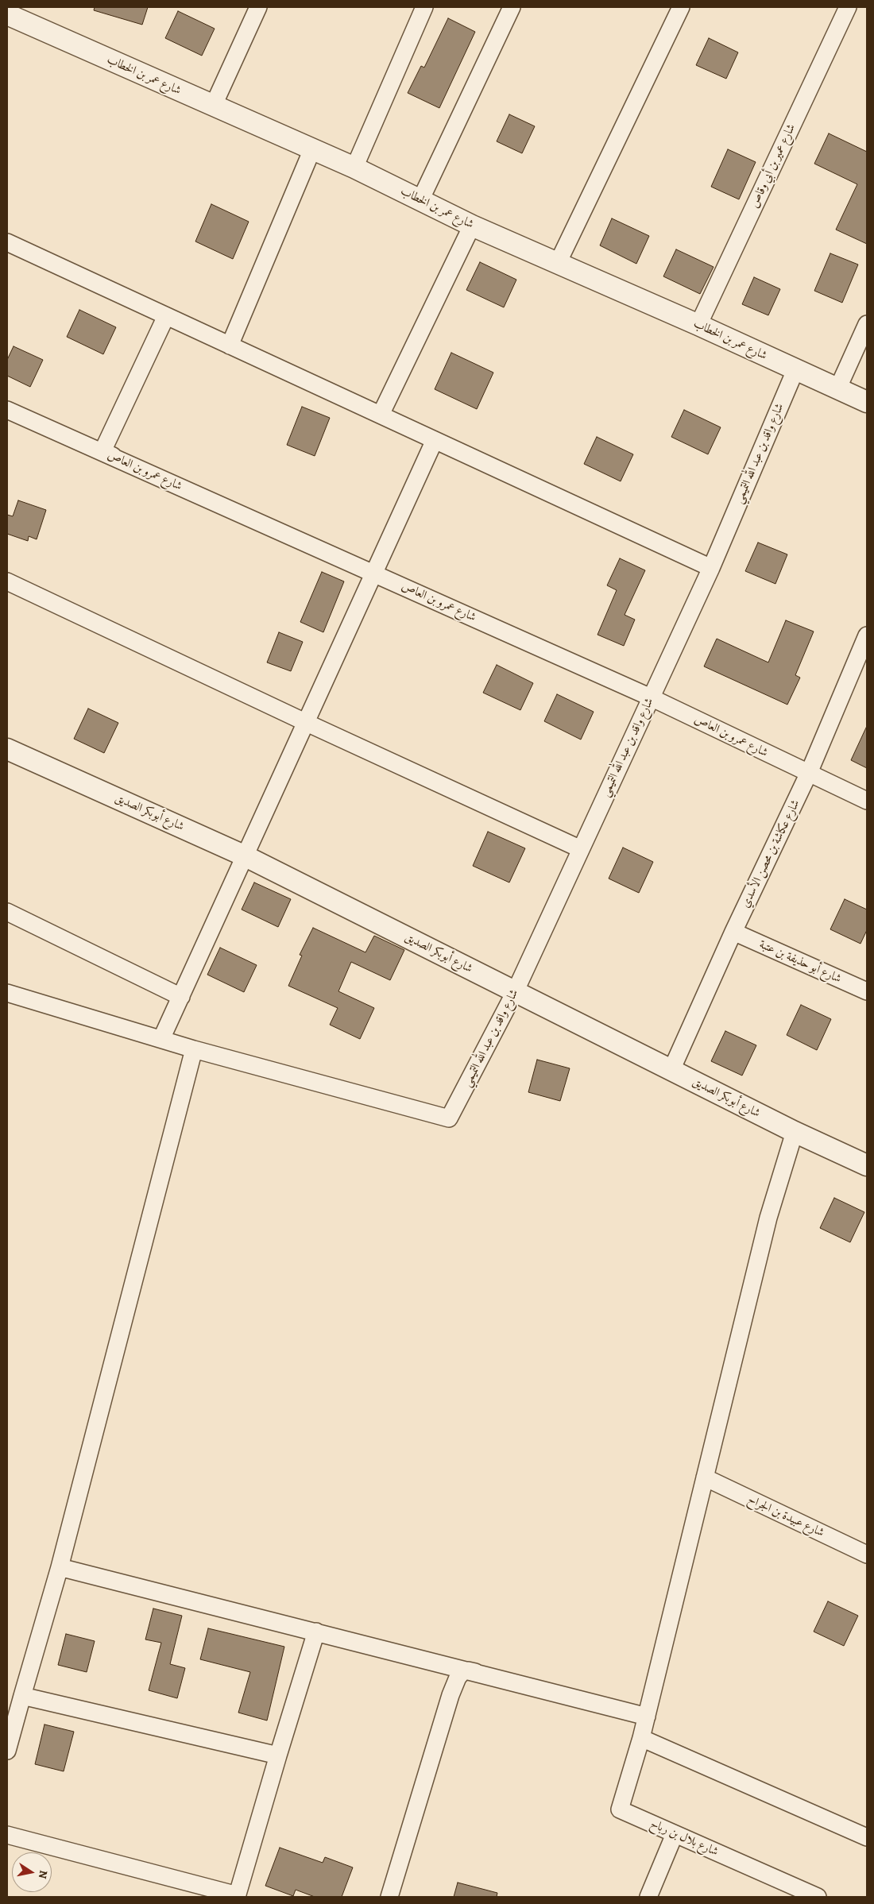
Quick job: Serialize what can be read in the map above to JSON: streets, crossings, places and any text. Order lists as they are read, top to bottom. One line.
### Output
{"streets":{"street":["شارع عمر بن الخطاب","شارع عمير بن أبي وقاص","شارع واقد بن عبد الله التميمي","شارع عمرو بن العاص","شارع أبوبكر الصديق","شارع عكاشة بن محصن الأسدي","شارع أبو حذيفة بن عتبة","شارع عبيدة بن الجراح","شارع بلال بن رباح"]},"crossings":[["شارع عمر بن الخطاب","شارع عمير بن أبي وقاص"],["شارع عمر بن الخطاب","شارع واقد بن عبد الله التميمي"],["شارع واقد بن عبد الله التميمي","شارع عمرو بن العاص"],["شارع واقد بن عبد الله التميمي","شارع أبوبكر الصديق"],["شارع عمرو بن العاص","شارع عكاشة بن محصن الأسدي"],["شارع أبوبكر الصديق","شارع عكاشة بن محصن الأسدي"],["شارع عكاشة بن محصن الأسدي","شارع أبو حذيفة بن عتبة"]],"north":"right"}
